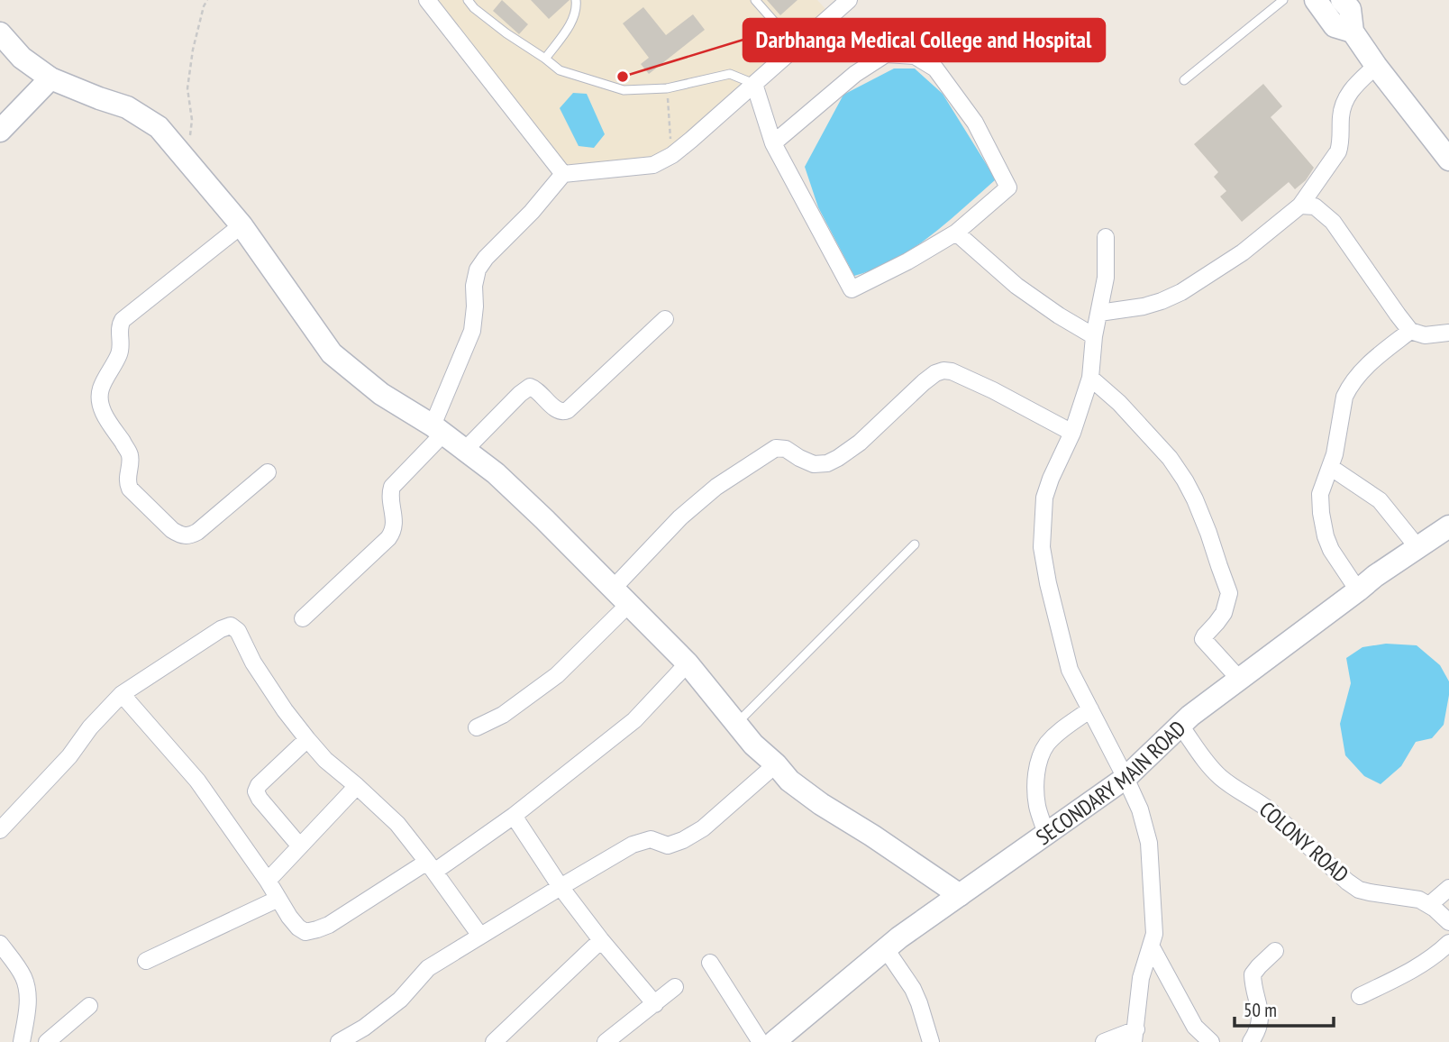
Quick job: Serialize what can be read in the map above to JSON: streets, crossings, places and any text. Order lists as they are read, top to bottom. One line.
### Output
{"streets":{"street":["SECONDARY MAIN ROAD","COLONY ROAD"]},"crossings":[["SECONDARY MAIN ROAD","COLONY ROAD"]],"places":["Darbhanga Medical College and Hospital"],"scale_bar":"50 m"}
